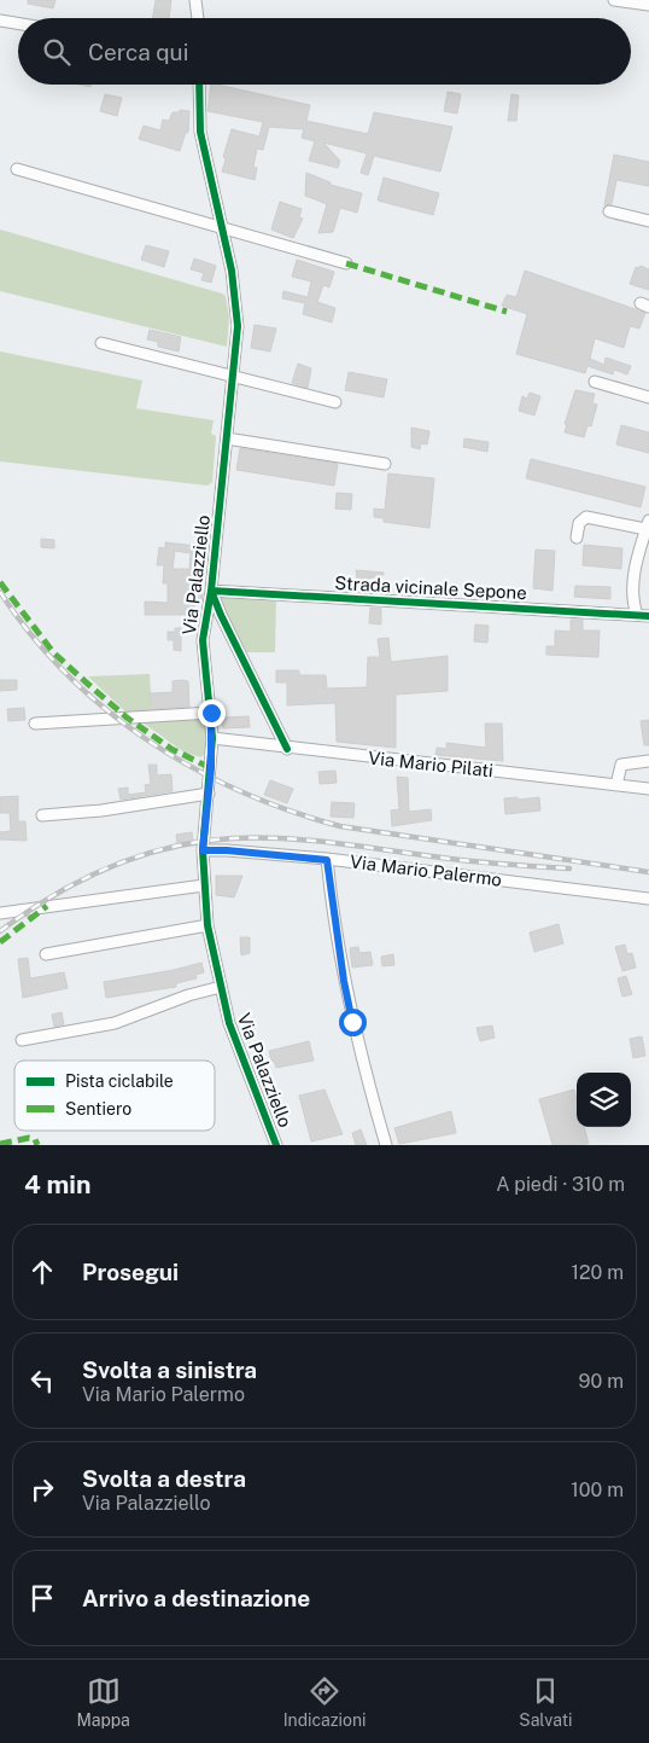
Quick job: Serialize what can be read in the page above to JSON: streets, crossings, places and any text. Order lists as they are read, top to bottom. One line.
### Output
{"streets":{"street":["Via Palazziello","Strada vicinale Sepone","Via Mario Pilati","Via Mario Palermo"]},"crossings":[["Via Palazziello","Strada vicinale Sepone"],["Via Palazziello","Via Mario Pilati"],["Via Palazziello","Via Mario Palermo"]],"legend":["Pista ciclabile","Sentiero"],"page":{"search":"Cerca qui","heading":["4 min","A piedi · 310 m"],"list":[["Prosegui","120 m"],["Svolta a sinistra","Via Mario Palermo","90 m"],["Svolta a destra","Via Palazziello","100 m"],"Arrivo a destinazione"],"nav":["Mappa","Indicazioni","Salvati"]}}
